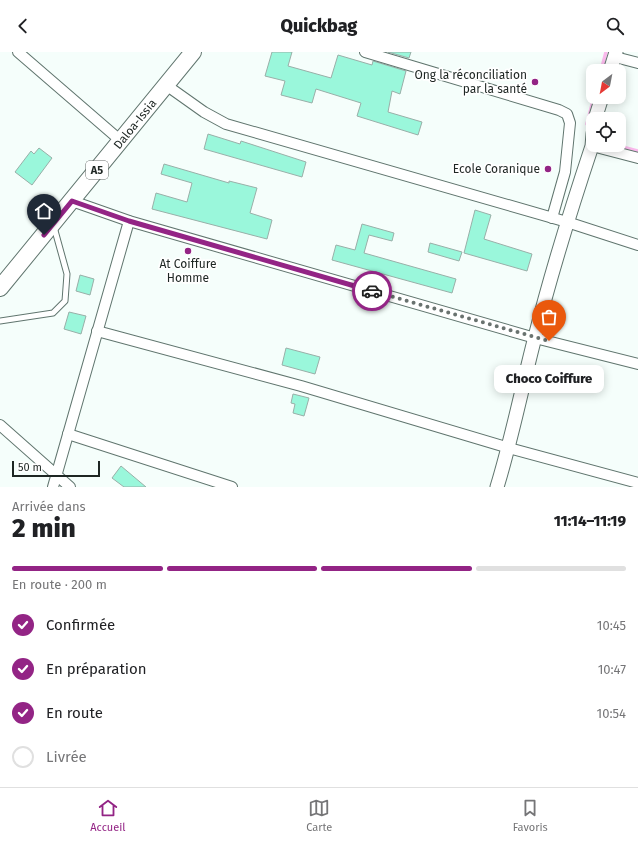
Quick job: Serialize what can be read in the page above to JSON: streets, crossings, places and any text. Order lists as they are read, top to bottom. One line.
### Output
{"streets":{"main road":["Daloa-Issia","A5"]},"places":["Ong la réconciliation par la santé","Ecole Coranique","At Coiffure Homme","Choco Coiffure"],"scale_bar":"50 m","north":"bottom left","page":{"header":"Quickbag","bubble":"Choco Coiffure","scale":"50 m","heading":["2 min","Arrivée dans","11:14–11:19"],"bar":"En route · 200 m","list":[["Confirmée","10:45"],["En préparation","10:47"],["En route","10:54"],"Livrée"],"tabs":["Accueil","Carte","Favoris"]}}
